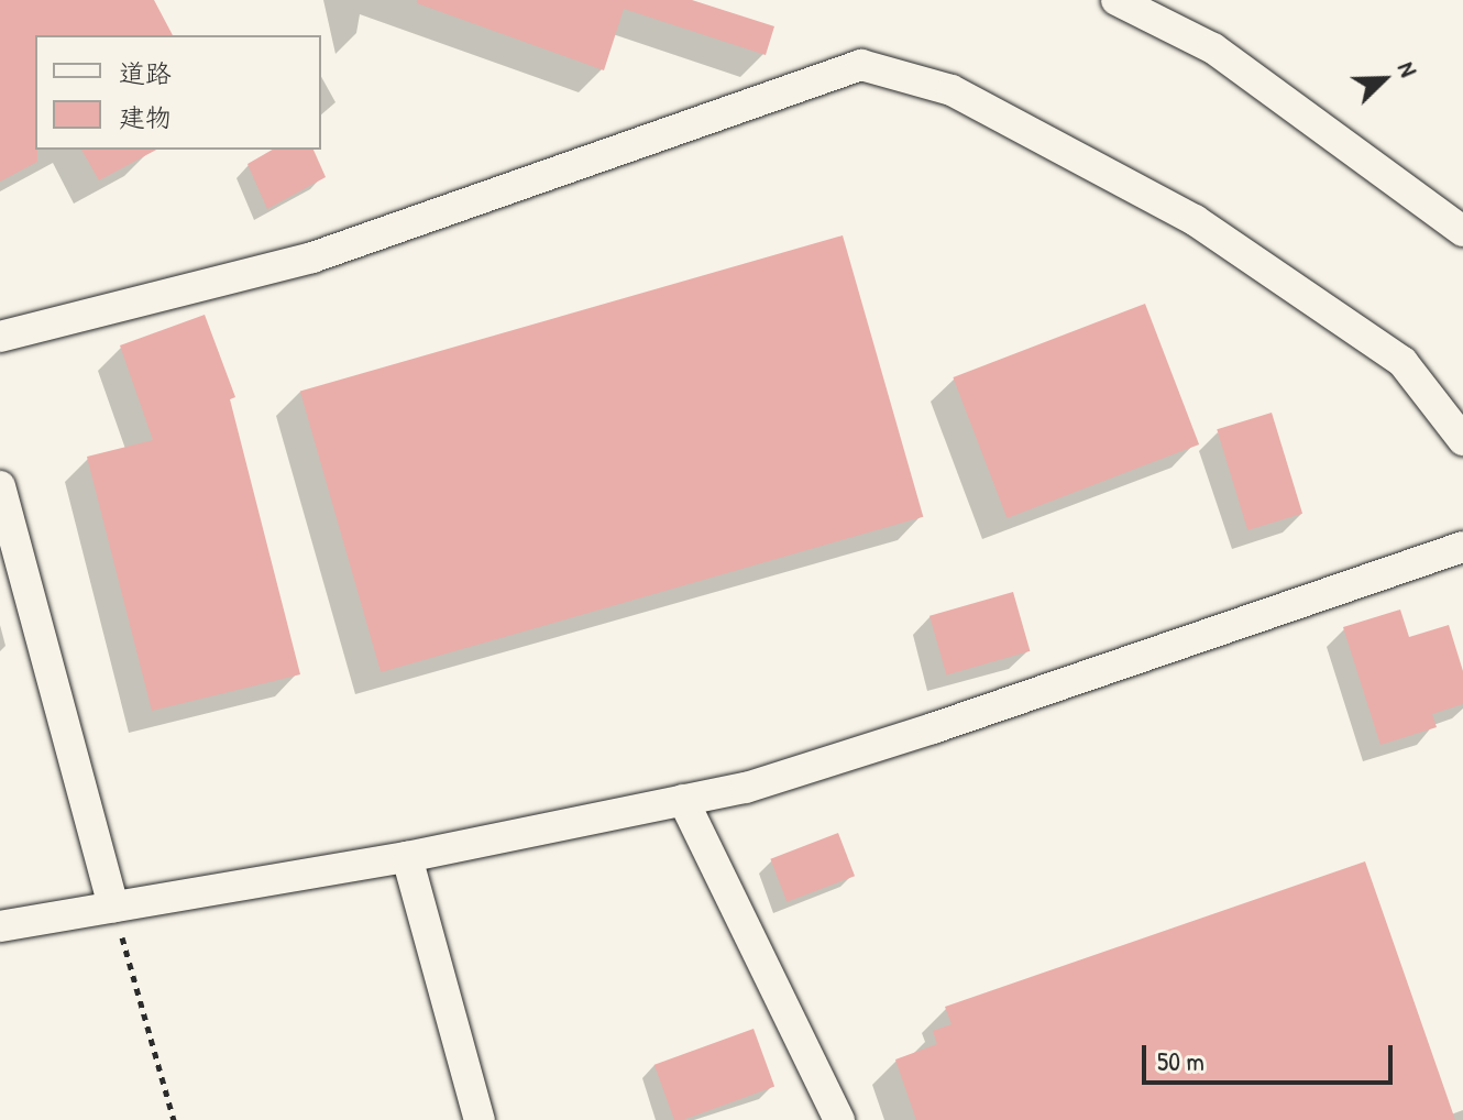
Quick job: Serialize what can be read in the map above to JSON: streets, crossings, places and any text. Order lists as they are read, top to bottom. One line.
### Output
{"legend":["道路","建物"],"scale_bar":"50 m","north":"top right"}
